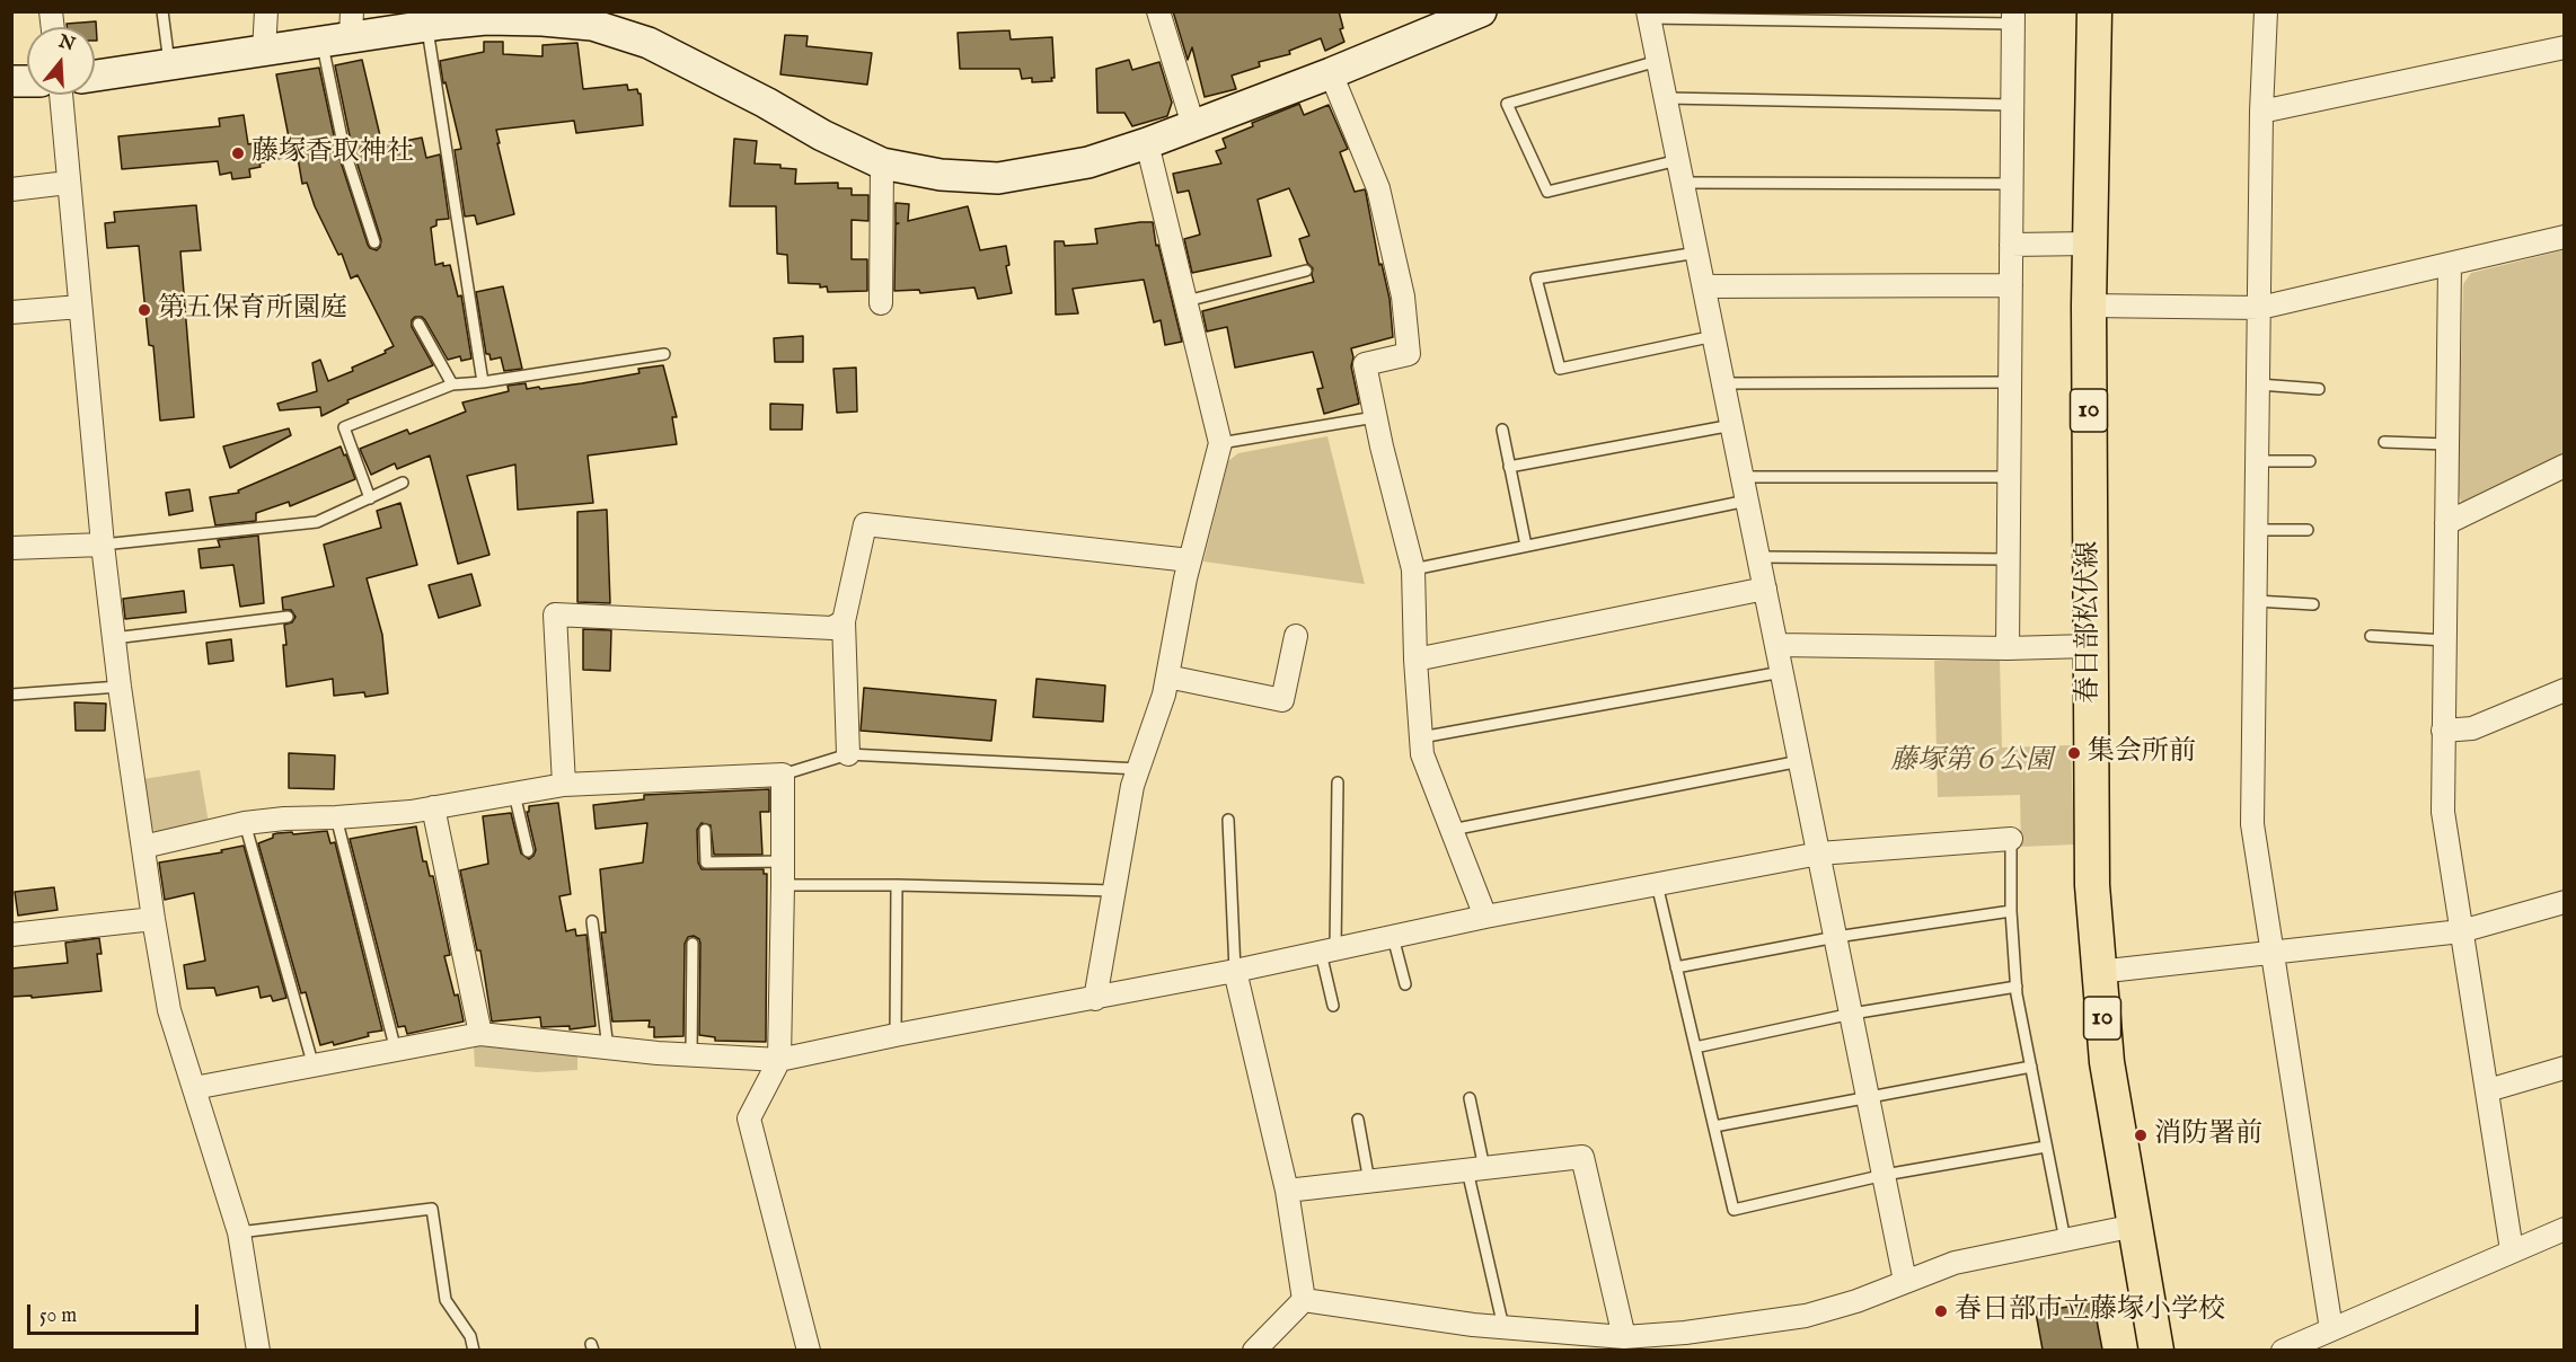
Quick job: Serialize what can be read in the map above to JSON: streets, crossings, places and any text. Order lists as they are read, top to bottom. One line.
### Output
{"streets":{"main road":["10","春日部松伏線"]},"parks":["藤塚第６公園"],"places":["藤塚香取神社","第五保育所園庭","集会所前","消防署前","春日部市立藤塚小学校"],"scale_bar":"50 m","north":"top"}
